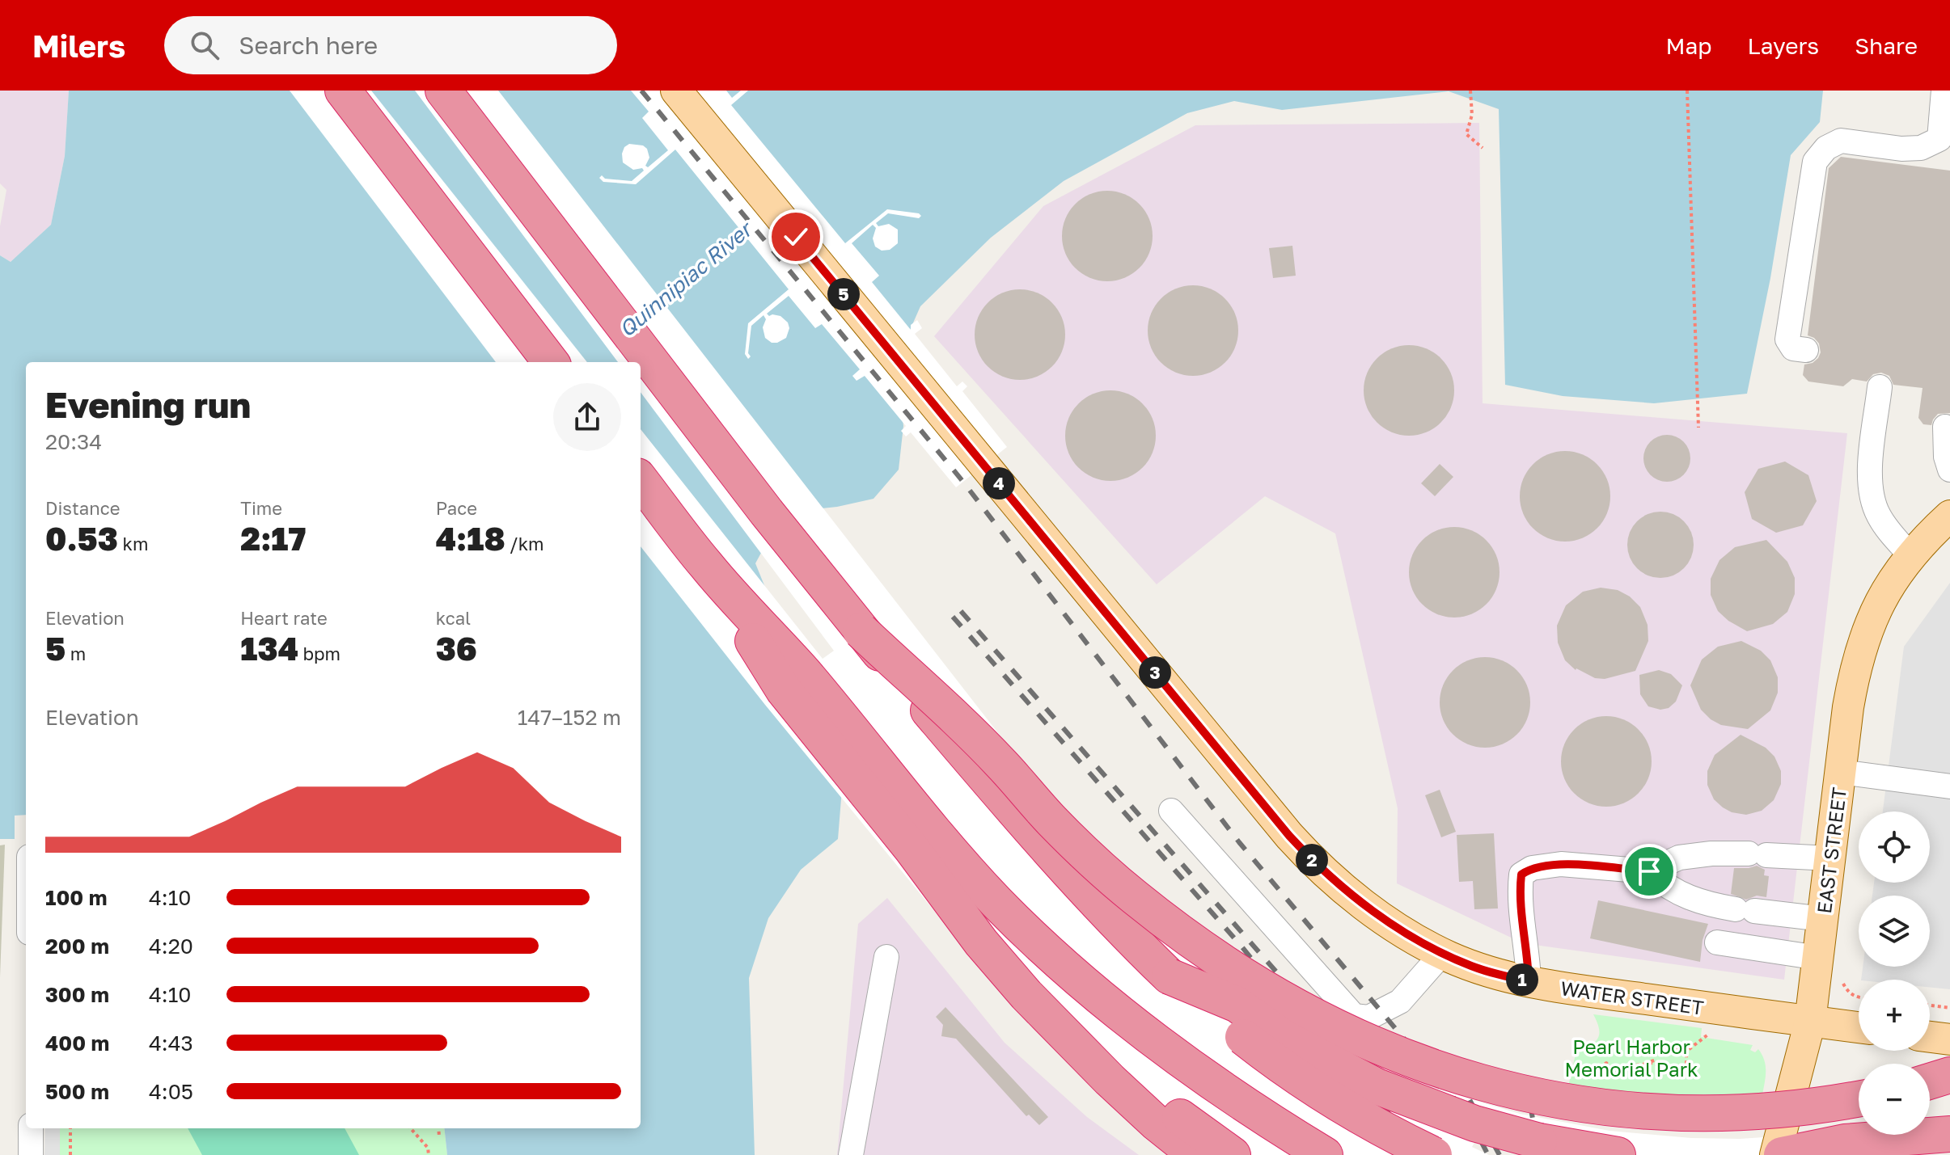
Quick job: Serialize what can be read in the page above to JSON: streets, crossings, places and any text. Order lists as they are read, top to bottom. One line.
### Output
{"streets":{"main road":["EAST STREET","WATER STREET"]},"crossings":[["EAST STREET","WATER STREET"]],"water":["Quinnipiac River"],"parks":["Pearl Harbor Memorial Park"],"page":{"header":"Milers","search":"Search here","nav":["Map","Layers","Share"],"pins":["5","4","3","2","1"],"heading":["Evening run","20:34"],"stats":[["Distance","0.53 km"],["Time","2:17"],["Pace","4:18 /km"],["Elevation","5 m"],["Heart rate","134 bpm"],["kcal","36"]],"chart":["Elevation","147–152 m"],"map_buttons":["+","−"],"list":[{"name":"100 m","note":"4:10"},{"name":"200 m","note":"4:20"},{"name":"300 m","note":"4:10"},{"name":"400 m","note":"4:43"},{"name":"500 m","note":"4:05"}]}}
